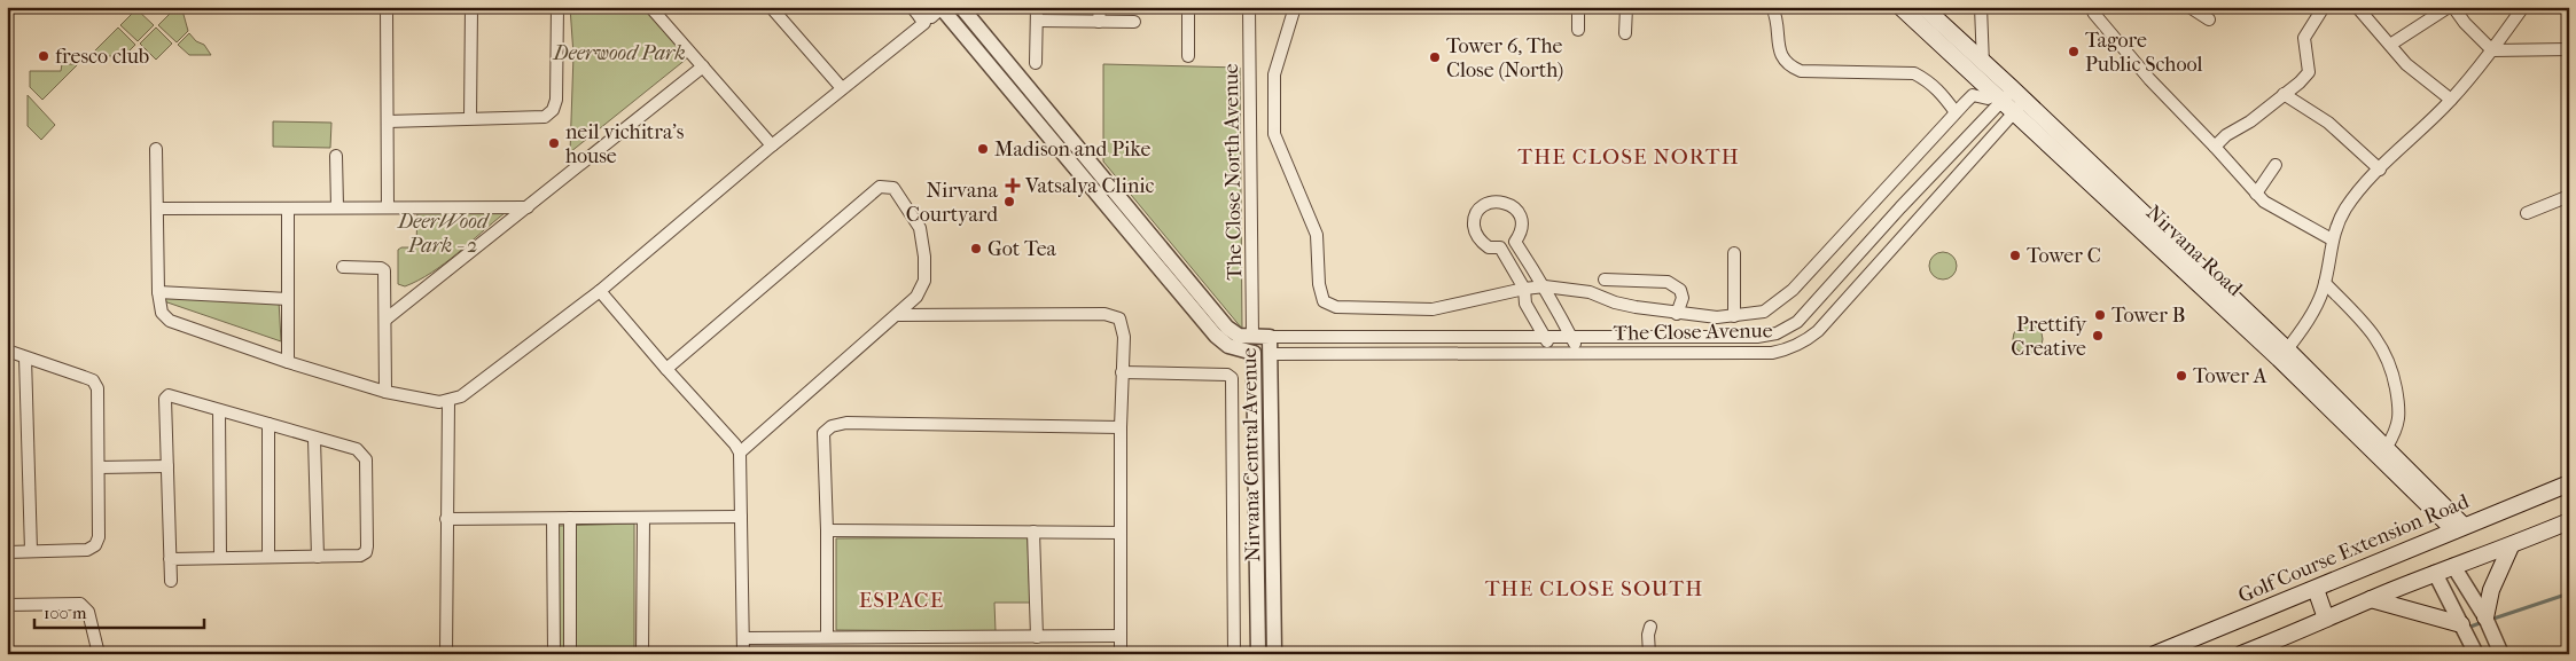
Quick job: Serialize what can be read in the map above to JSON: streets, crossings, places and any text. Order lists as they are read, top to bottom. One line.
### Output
{"streets":{"main road":["Nirvana Road","Golf Course Extension Road"],"street":["The Close North Avenue","The Close Avenue","Nirvana Central Avenue"]},"crossings":[["The Close North Avenue","Nirvana Central Avenue"],["Nirvana Road","The Close Avenue"],["Nirvana Road","Golf Course Extension Road"],["The Close Avenue","Nirvana Central Avenue"]],"districts":["THE CLOSE NORTH","THE CLOSE SOUTH","ESPACE"],"parks":["Deerwood Park","DeerWood Park - 2"],"places":{"other":["Tagore Public School","fresco club","Tower 6, The Close (North)","neil vichitra's house","Madison and Pike","Nirvana Courtyard","Got Tea","Tower C","Tower B","Prettify Creative","Tower A"],"health":["Vatsalya Clinic"]},"scale_bar":"100 m"}
